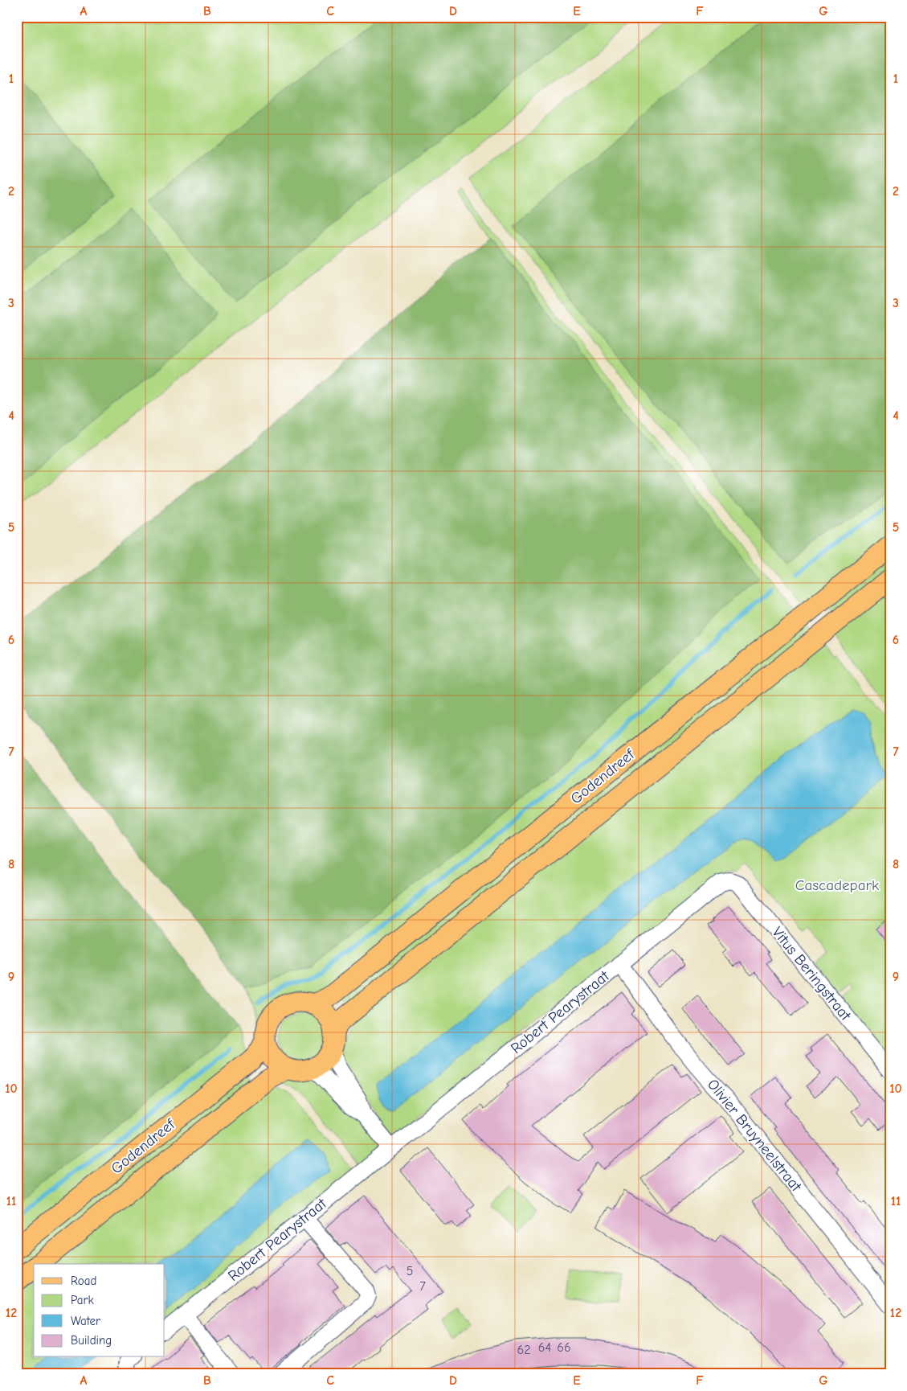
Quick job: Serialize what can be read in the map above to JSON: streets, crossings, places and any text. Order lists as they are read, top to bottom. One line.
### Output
{"streets":{"main road":["Godendreef"],"street":["Vitus Beringstraat","Robert Pearystraat","Olivier Bruyneelstraat"]},"crossings":[["Vitus Beringstraat","Robert Pearystraat"],["Robert Pearystraat","Olivier Bruyneelstraat"]],"parks":["Cascadepark"],"house_numbers":["5","7","64","66","62"],"legend":["Road","Park","Water","Building"],"grid":{"columns":["A","B","C","D","E","F","G"],"rows":["1","2","3","4","5","6","7","8","9","10","11","12"]}}
